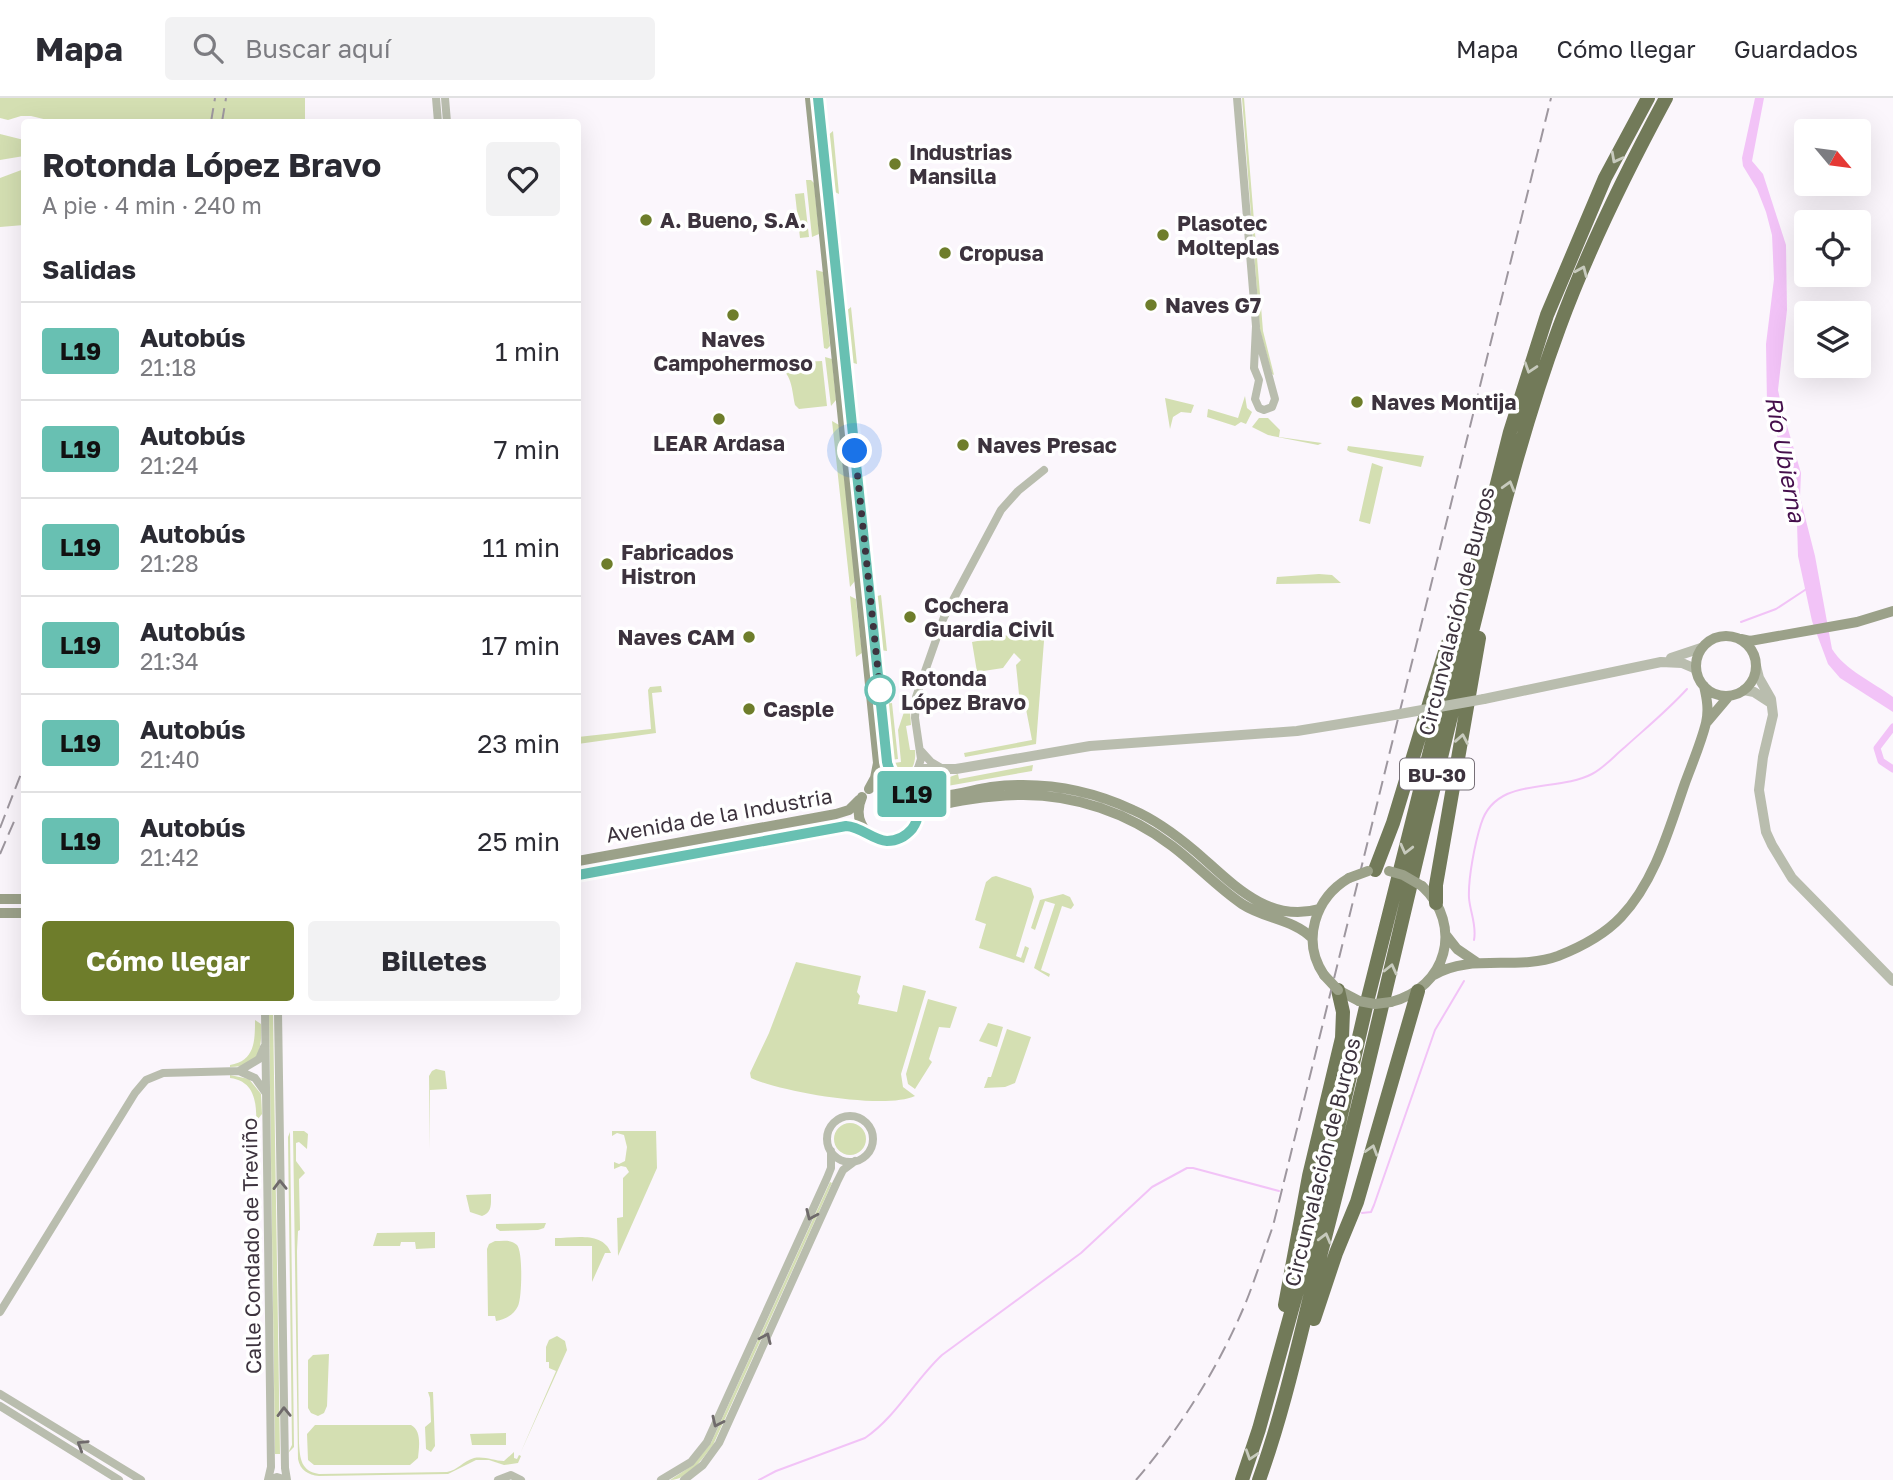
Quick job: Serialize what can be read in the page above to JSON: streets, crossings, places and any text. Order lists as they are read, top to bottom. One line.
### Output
{"streets":{"highway":["Circunvalación de Burgos","BU-30"],"main road":["Avenida de la Industria"],"street":["Calle Condado de Treviño"]},"water":["Río Ubierna"],"places":["Industrias Mansilla","A. Bueno, S.A.","Plasotec Molteplas","Cropusa","Naves G7","Naves Campohermoso","Naves Montija","LEAR Ardasa","Naves Presac","Fabricados Histron","Cochera Guardia Civil","Naves CAM","Rotonda López Bravo","Casple"],"lines":["bus line L19"],"north":"bottom right","page":{"header":"Mapa","search":"Buscar aquí","nav":["Mapa","Cómo llegar","Guardados"],"on_map":"L19","heading":[["Rotonda López Bravo","A pie · 4 min · 240 m"],"Salidas"],"list":[{"mark":"L19","name":"Autobús","note":"21:18","value":"1 min"},{"mark":"L19","name":"Autobús","note":"21:24","value":"7 min"},{"mark":"L19","name":"Autobús","note":"21:28","value":"11 min"},{"mark":"L19","name":"Autobús","note":"21:34","value":"17 min"},{"mark":"L19","name":"Autobús","note":"21:40","value":"23 min"},{"mark":"L19","name":"Autobús","note":"21:42","value":"25 min"}],"buttons":["Cómo llegar","Billetes"]}}
